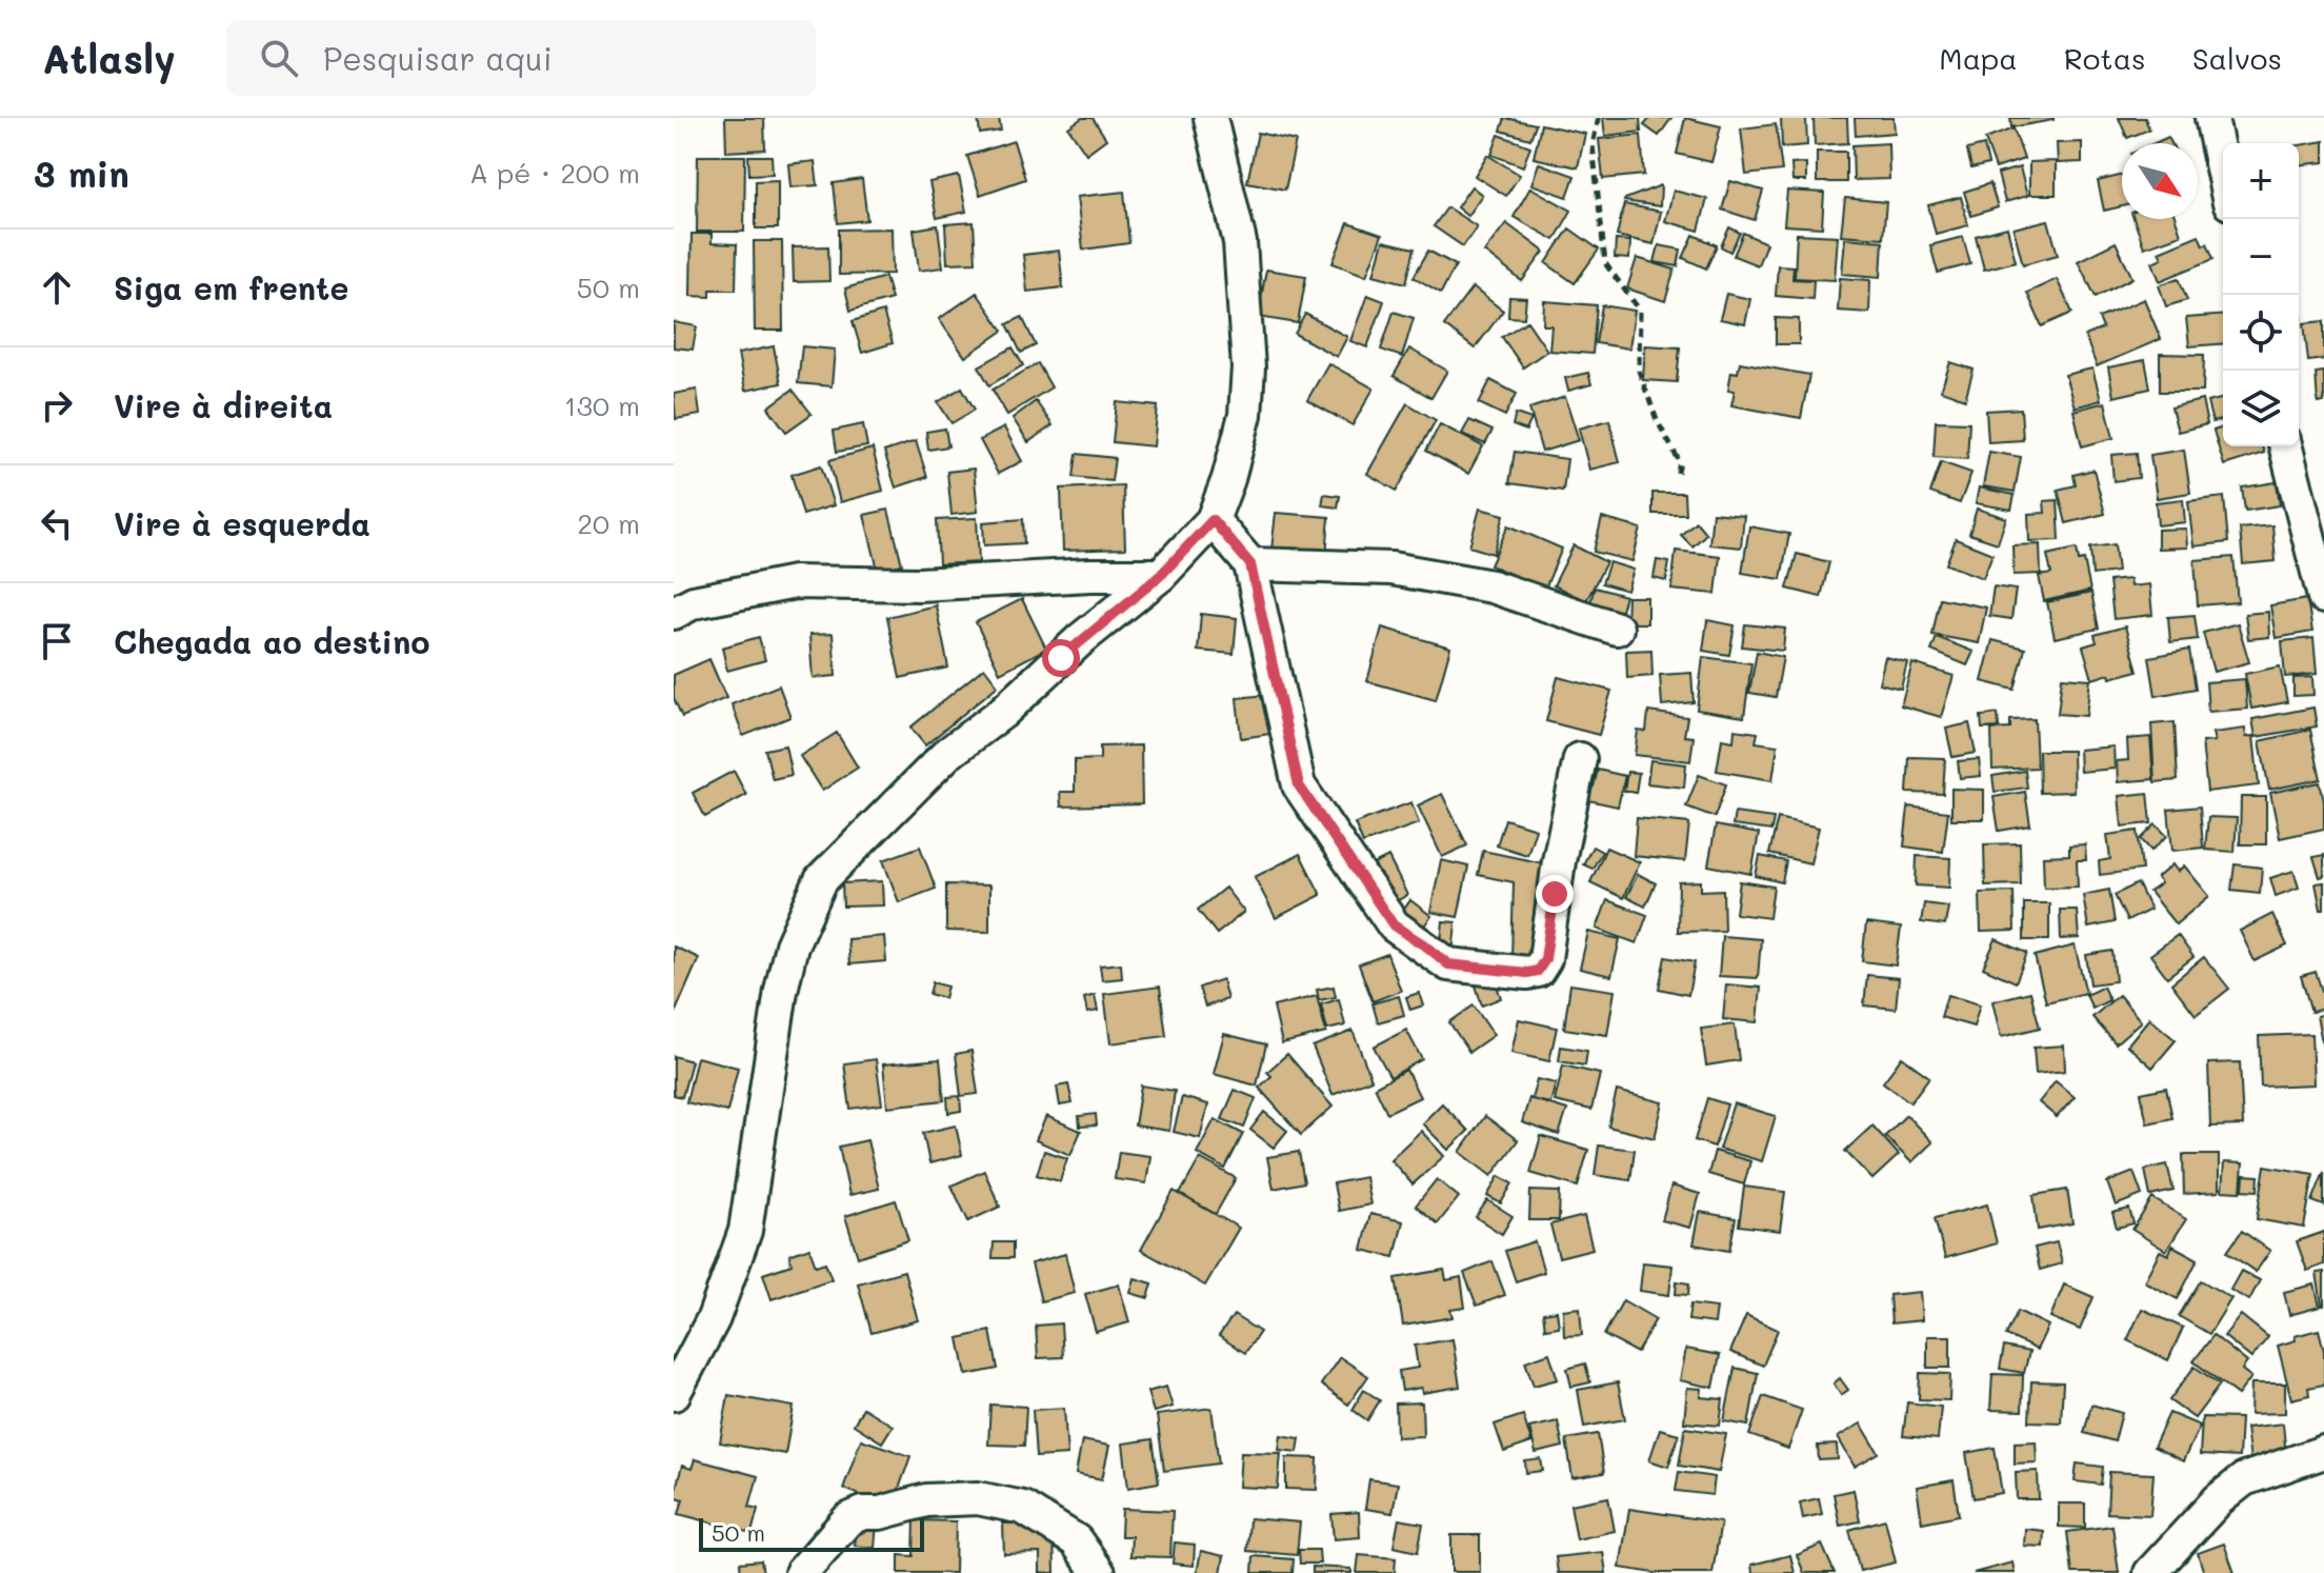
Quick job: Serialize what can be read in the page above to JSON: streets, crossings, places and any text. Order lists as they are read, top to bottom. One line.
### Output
{"scale_bar":"50 m","north":"bottom right","page":{"header":"Atlasly","search":"Pesquisar aqui","nav":["Mapa","Rotas","Salvos"],"heading":["3 min","A pé · 200 m"],"map_buttons":["+","−"],"list":[["Siga em frente","50 m"],["Vire à direita","130 m"],["Vire à esquerda","20 m"],"Chegada ao destino"],"scale":"50 m"}}
